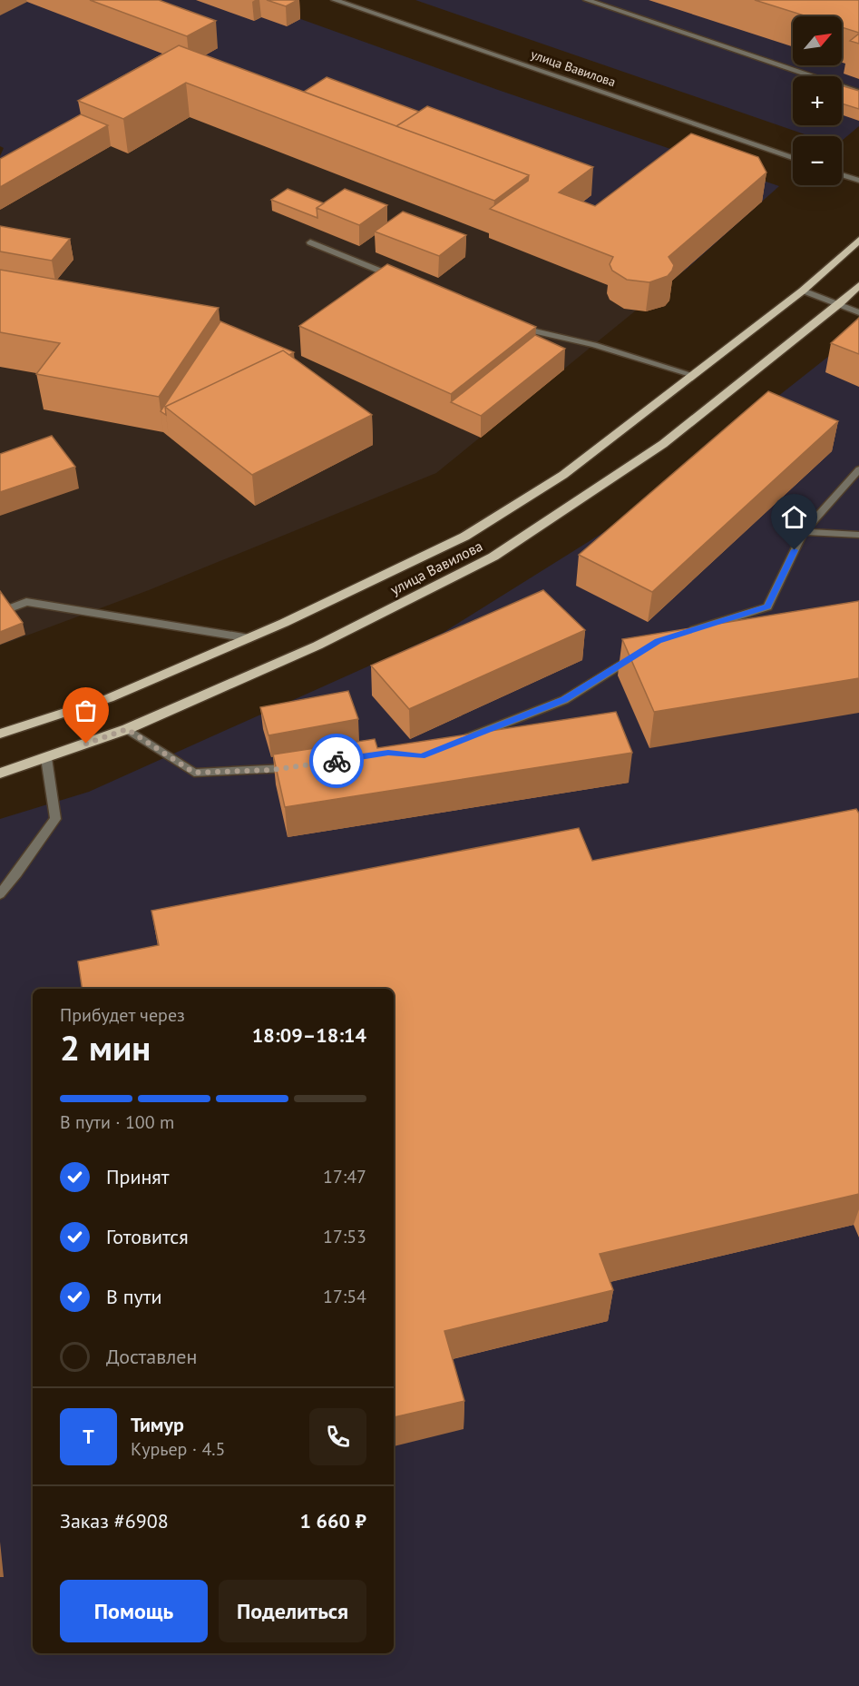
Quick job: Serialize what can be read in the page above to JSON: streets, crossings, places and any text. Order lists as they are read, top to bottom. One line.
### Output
{"streets":{"main road":["улица Вавилова"]},"north":"top right","page":{"map_buttons":["+","−"],"heading":["2 мин","Прибудет через","18:09–18:14"],"panel":["Тимур","Курьер · 4.5","Заказ #6908","1 660 ₽"],"bar":"В пути · 100 m","list":[["Принят","17:47"],["Готовится","17:53"],["В пути","17:54"],"Доставлен"],"round":"Т","buttons":["Помощь","Поделиться"]}}
